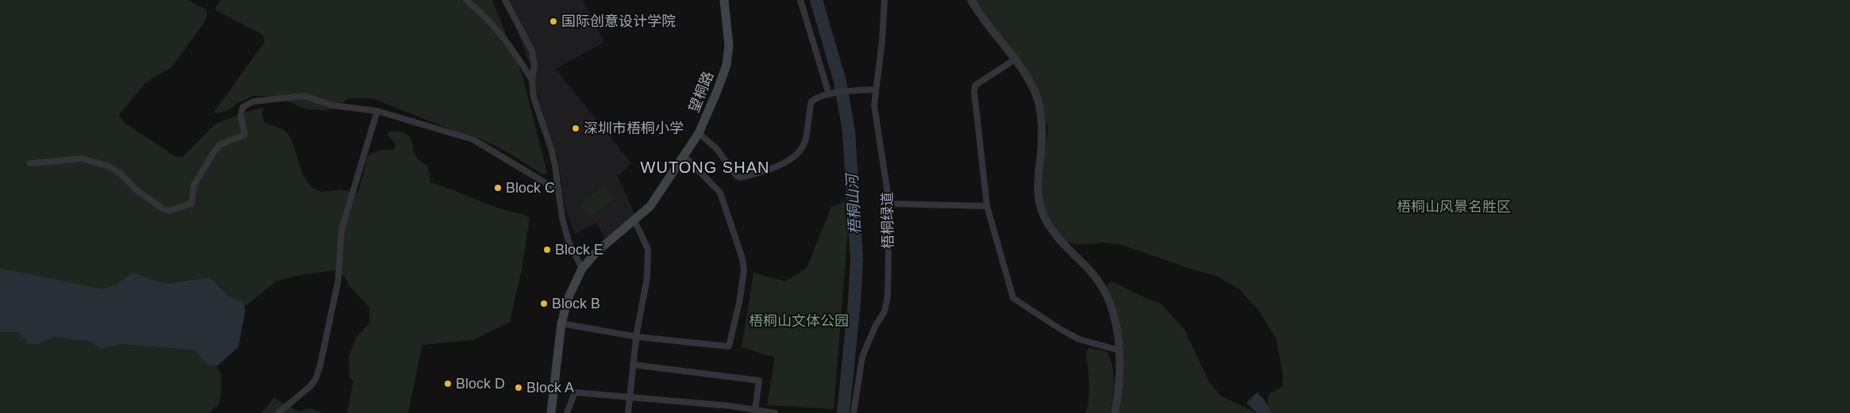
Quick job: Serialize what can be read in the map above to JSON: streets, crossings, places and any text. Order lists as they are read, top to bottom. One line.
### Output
{"streets":{"main road":["望桐路"],"street":["梧桐绿道"]},"districts":["WUTONG SHAN"],"water":["梧桐山河"],"parks":["梧桐山风景名胜区","梧桐山文体公园"],"places":["国际创意设计学院","深圳市梧桐小学","Block C","Block E","Block B","Block D","Block A"]}
